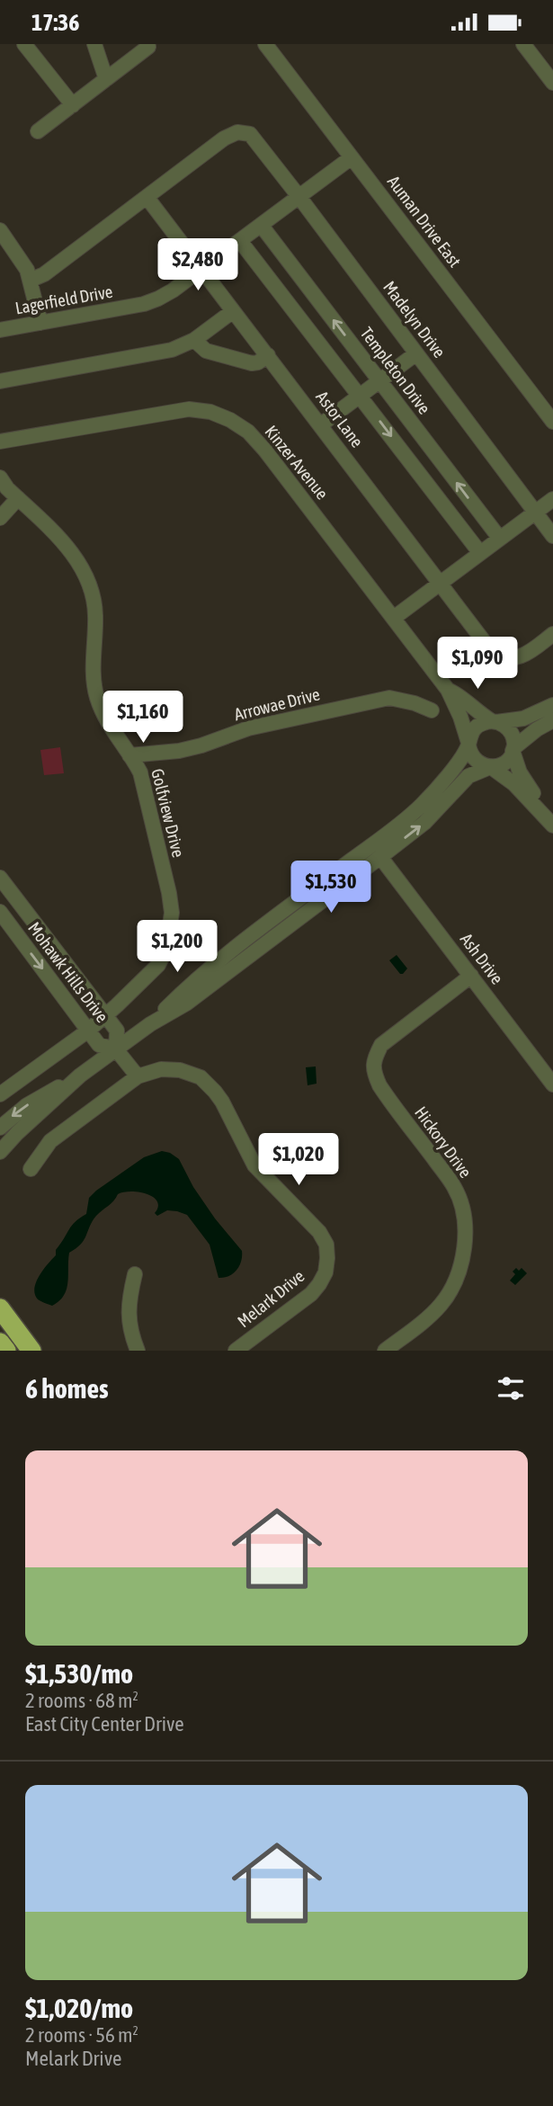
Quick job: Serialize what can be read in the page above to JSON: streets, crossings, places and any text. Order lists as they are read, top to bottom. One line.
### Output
{"streets":{"street":["Auman Drive East","Lagerfield Drive","Madelyn Drive","Templeton Drive","Astor Lane","Kinzer Avenue","Arrowae Drive","Golfview Drive","Ash Drive","Mohawk Hills Drive","Hickory Drive","Melark Drive"]},"crossings":[["Auman Drive East","Lagerfield Drive"],["Lagerfield Drive","Madelyn Drive"],["Lagerfield Drive","Templeton Drive"],["Lagerfield Drive","Astor Lane"],["Madelyn Drive","Astor Lane"],["Arrowae Drive","Golfview Drive"],["Golfview Drive","Mohawk Hills Drive"],["Ash Drive","Hickory Drive"]],"page":{"status":"17:36","price":["$2,480","$1,090","$1,160","$1,530","$1,200","$1,020"],"heading":"6 homes","list":[{"name":"$1,530/mo","note":"2 rooms · 68 m² · East City Center Drive"},{"name":"$1,020/mo","note":"2 rooms · 56 m² · Melark Drive"}]}}
